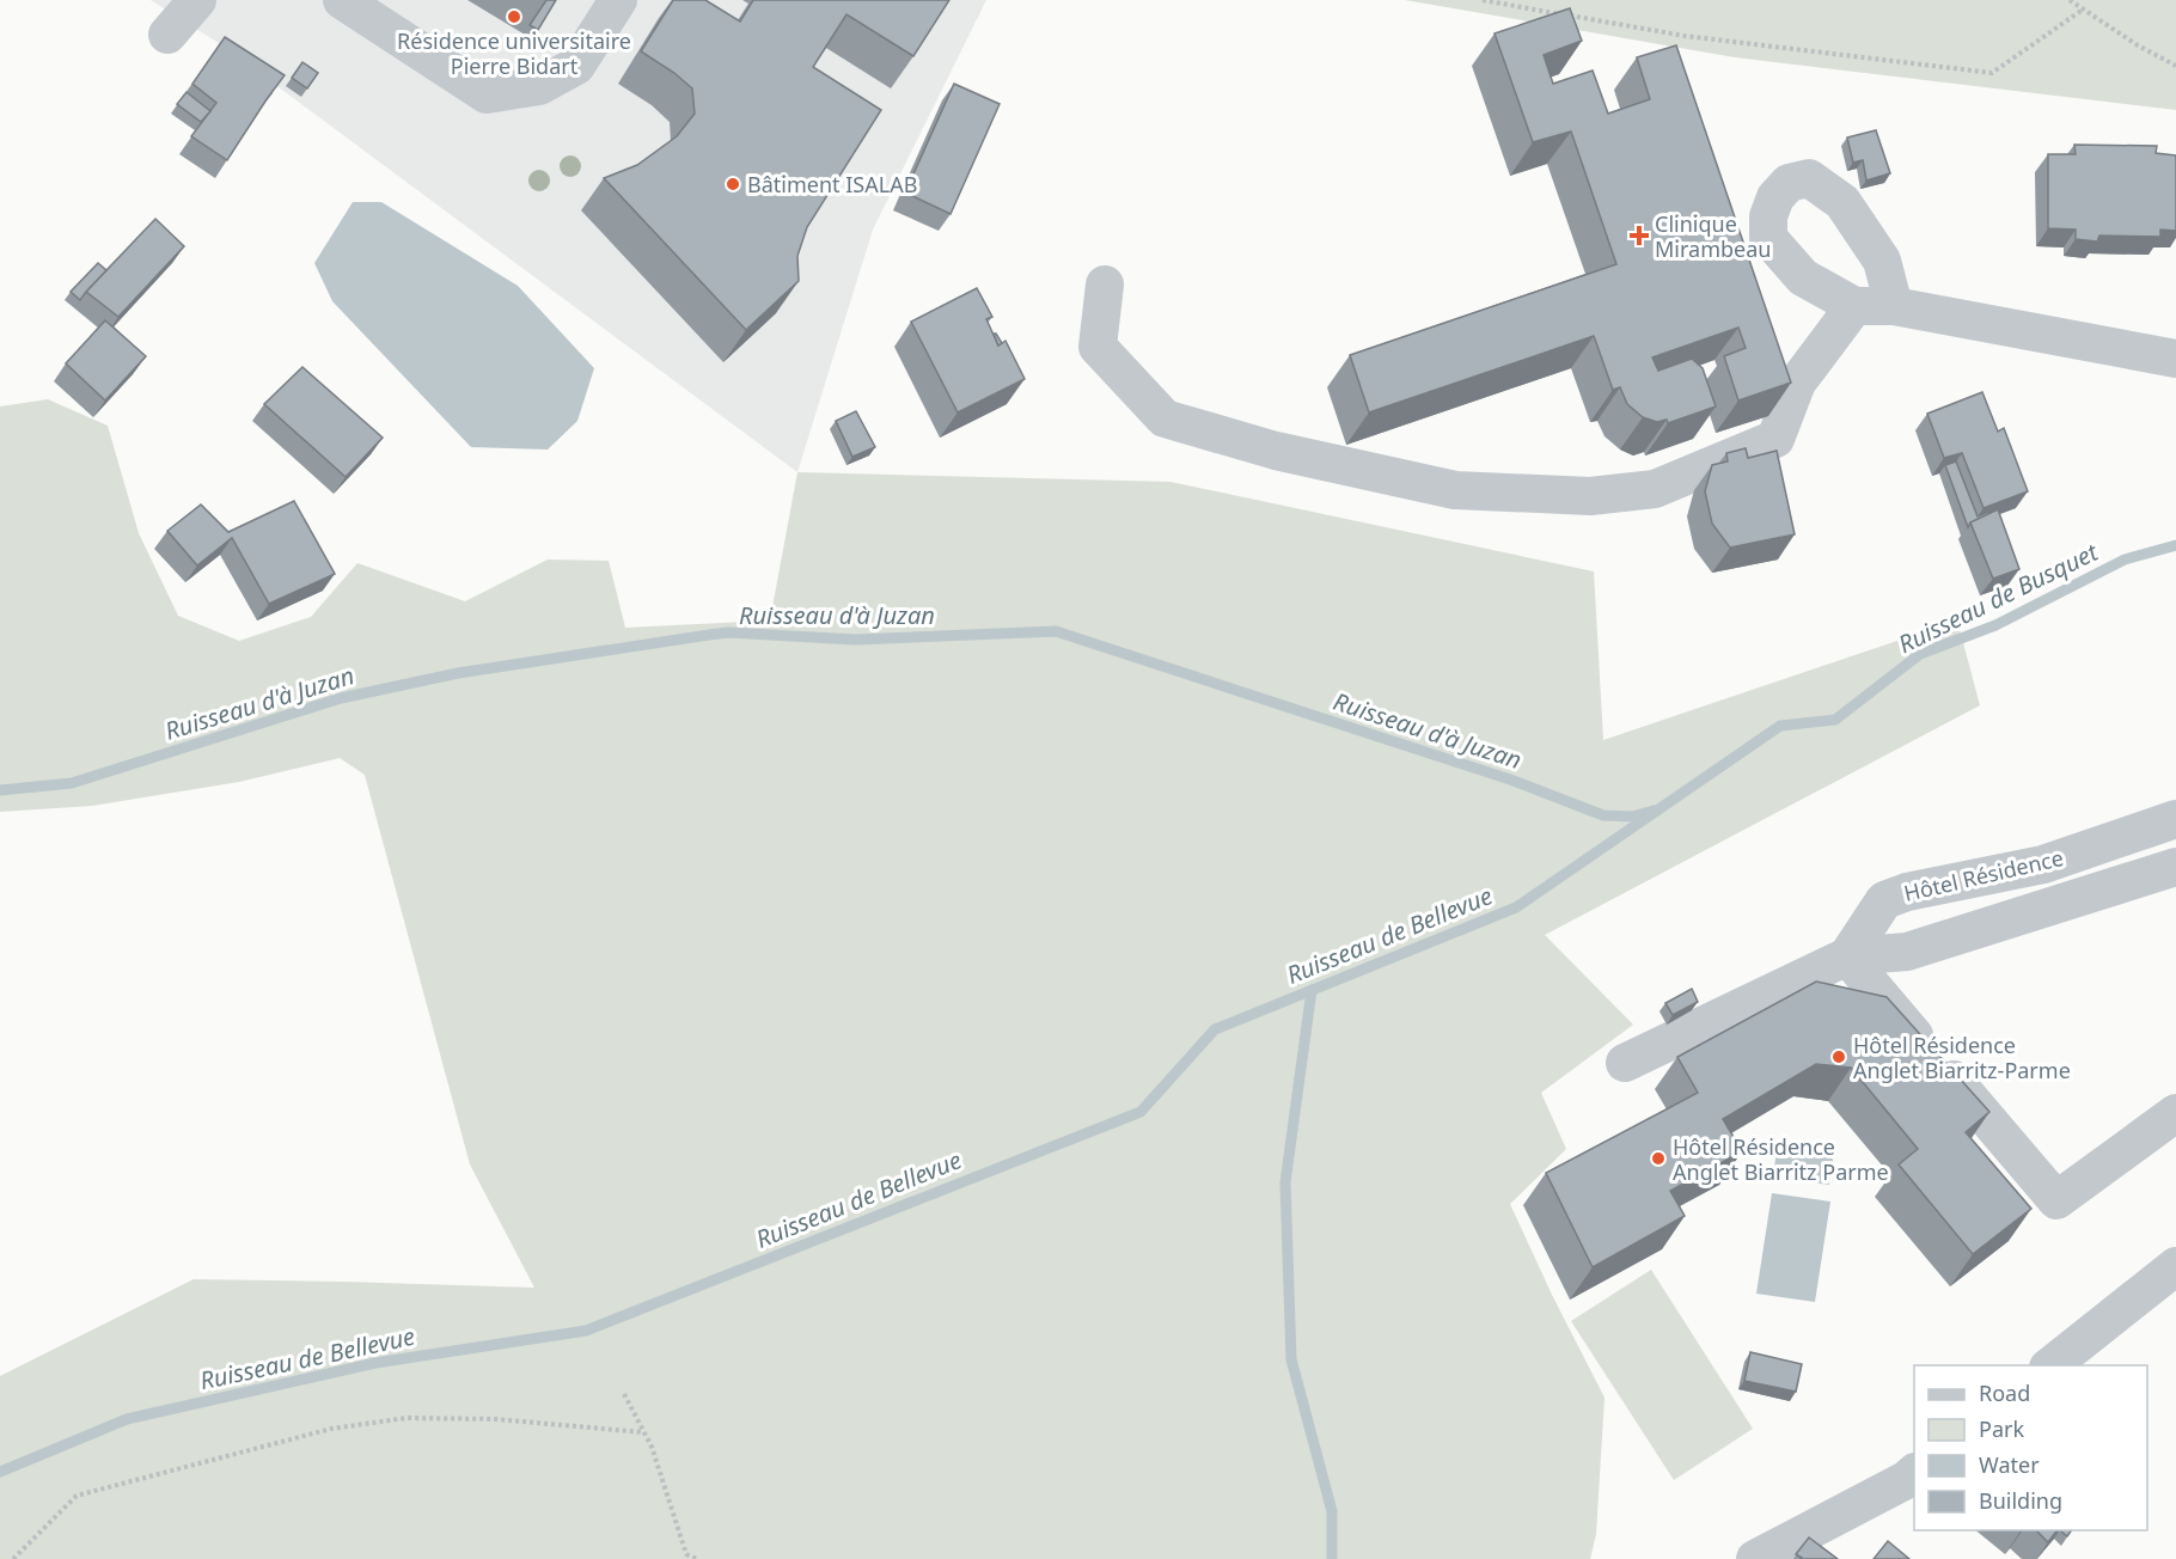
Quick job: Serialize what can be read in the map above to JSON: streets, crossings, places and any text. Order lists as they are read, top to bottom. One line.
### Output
{"streets":{"street":["Hôtel Résidence"]},"water":["Ruisseau de Busquet","Ruisseau d'à Juzan","Ruisseau de Bellevue"],"places":{"other":["Résidence universitaire Pierre Bidart","Bâtiment ISALAB","Hôtel Résidence Anglet Biarritz-Parme","Hôtel Résidence Anglet Biarritz Parme"],"health":["Clinique Mirambeau"]},"legend":["Road","Park","Water","Building"]}
